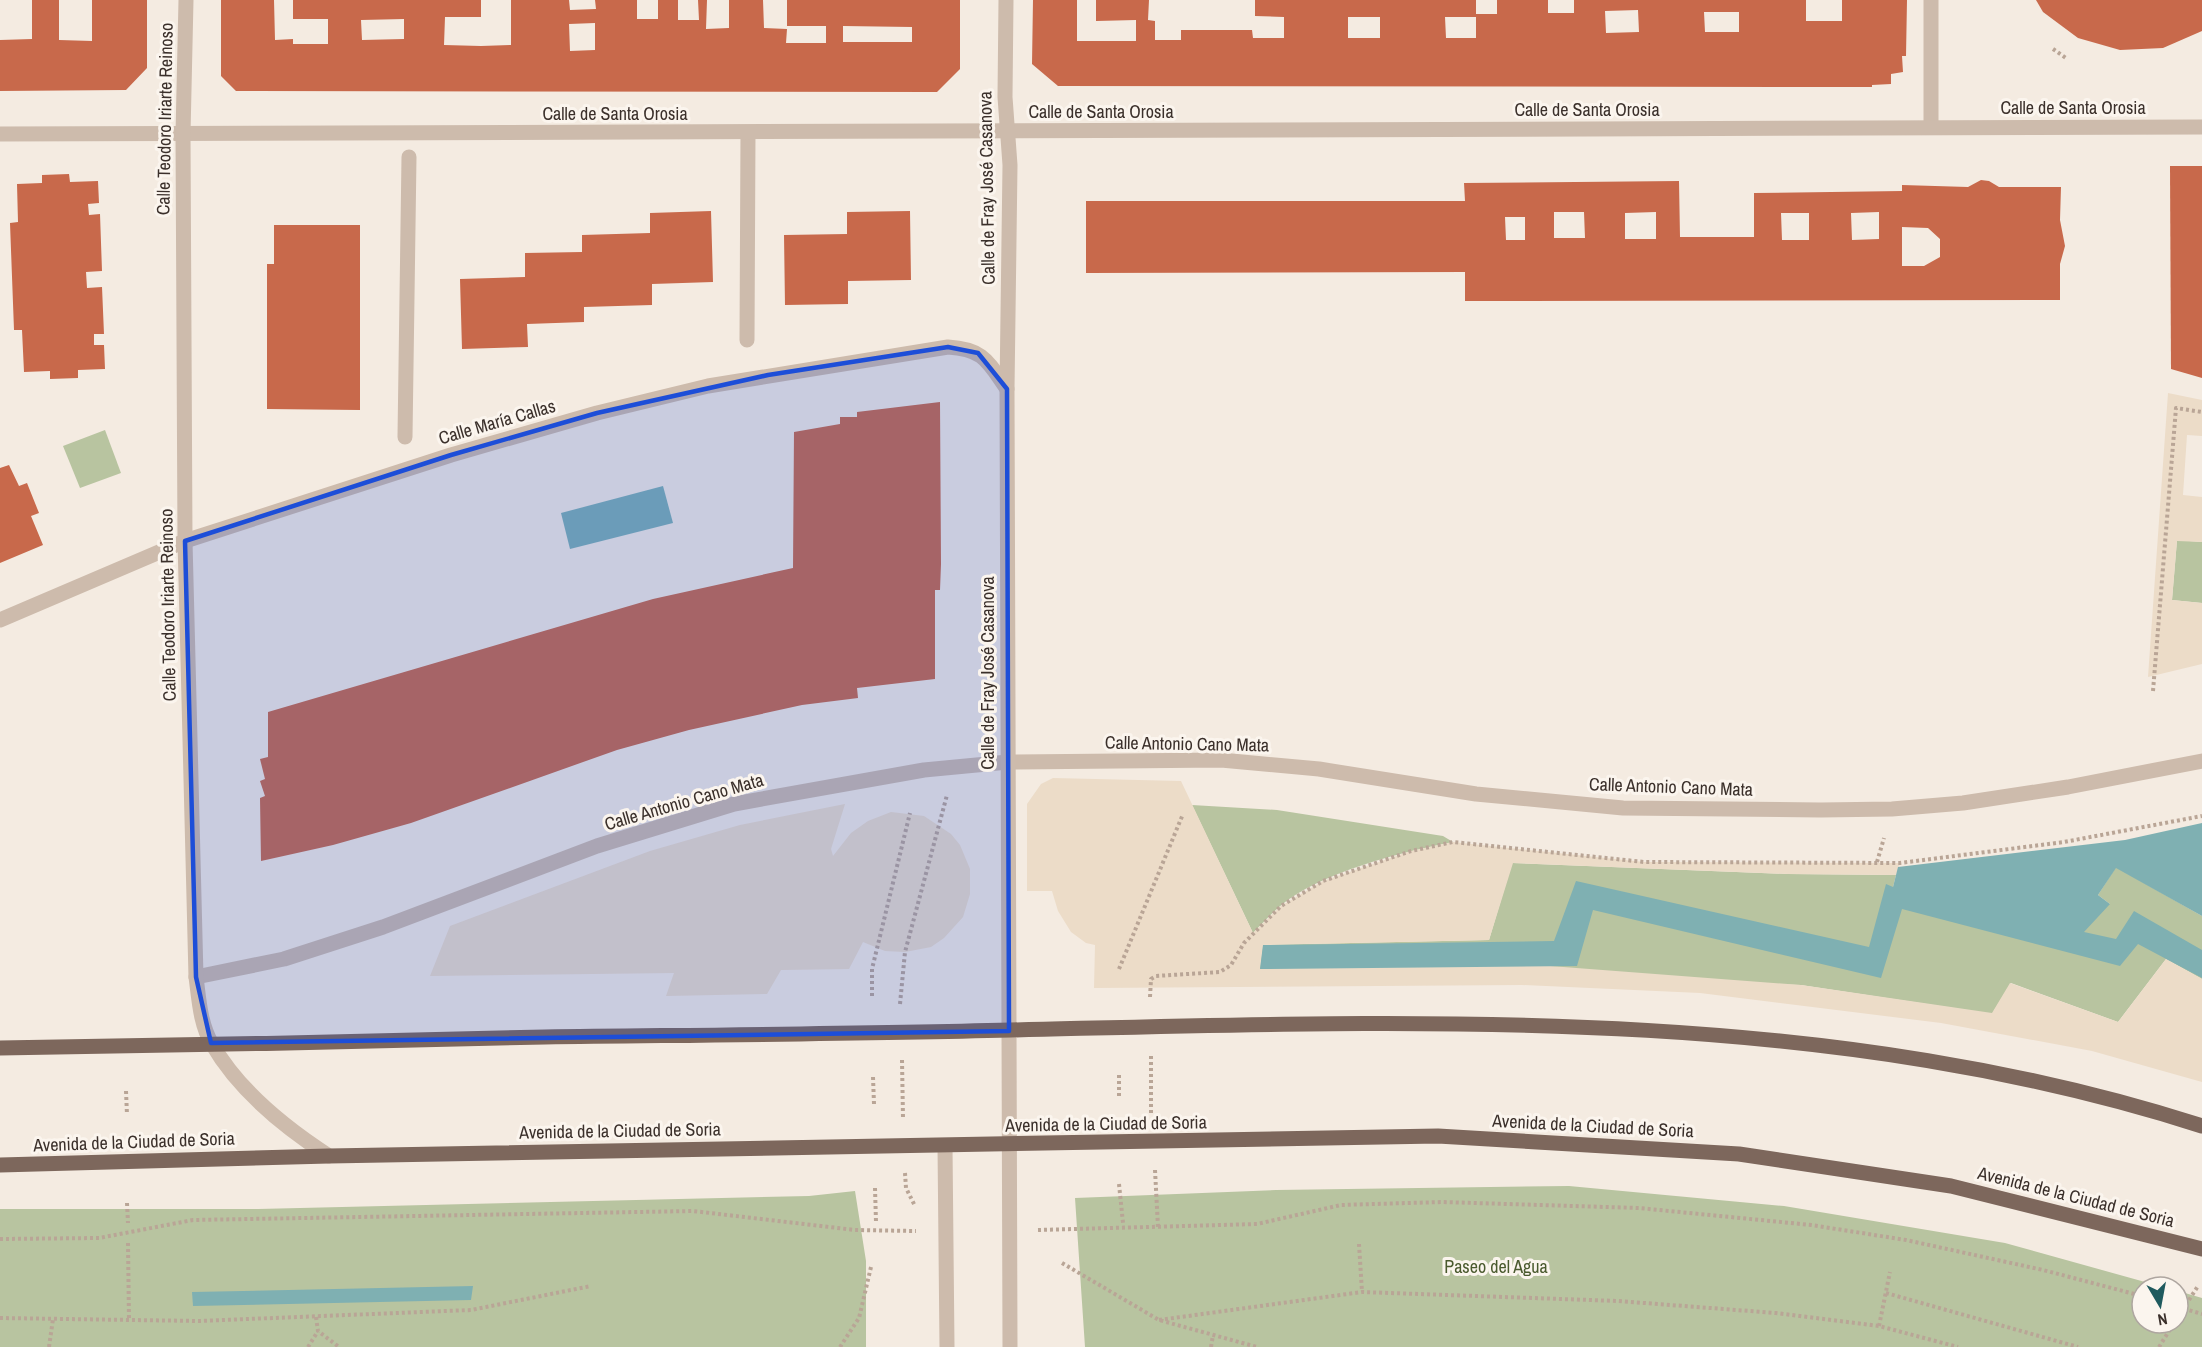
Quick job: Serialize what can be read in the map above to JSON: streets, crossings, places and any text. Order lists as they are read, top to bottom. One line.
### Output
{"streets":{"main road":["Avenida de la Ciudad de Soria"],"street":["Calle de Santa Orosia","Calle Teodoro Iriarte Reinoso","Calle de Fray José Casanova","Calle María Callas","Calle Antonio Cano Mata"]},"crossings":[["Calle de Santa Orosia","Calle Teodoro Iriarte Reinoso"],["Calle de Santa Orosia","Calle de Fray José Casanova"],["Calle Teodoro Iriarte Reinoso","Calle María Callas"],["Calle Teodoro Iriarte Reinoso","Calle Antonio Cano Mata"],["Calle Teodoro Iriarte Reinoso","Avenida de la Ciudad de Soria"],["Calle de Fray José Casanova","Calle María Callas"],["Calle de Fray José Casanova","Calle Antonio Cano Mata"],["Calle de Fray José Casanova","Avenida de la Ciudad de Soria"]],"parks":["Paseo del Agua"],"north":"bottom"}
